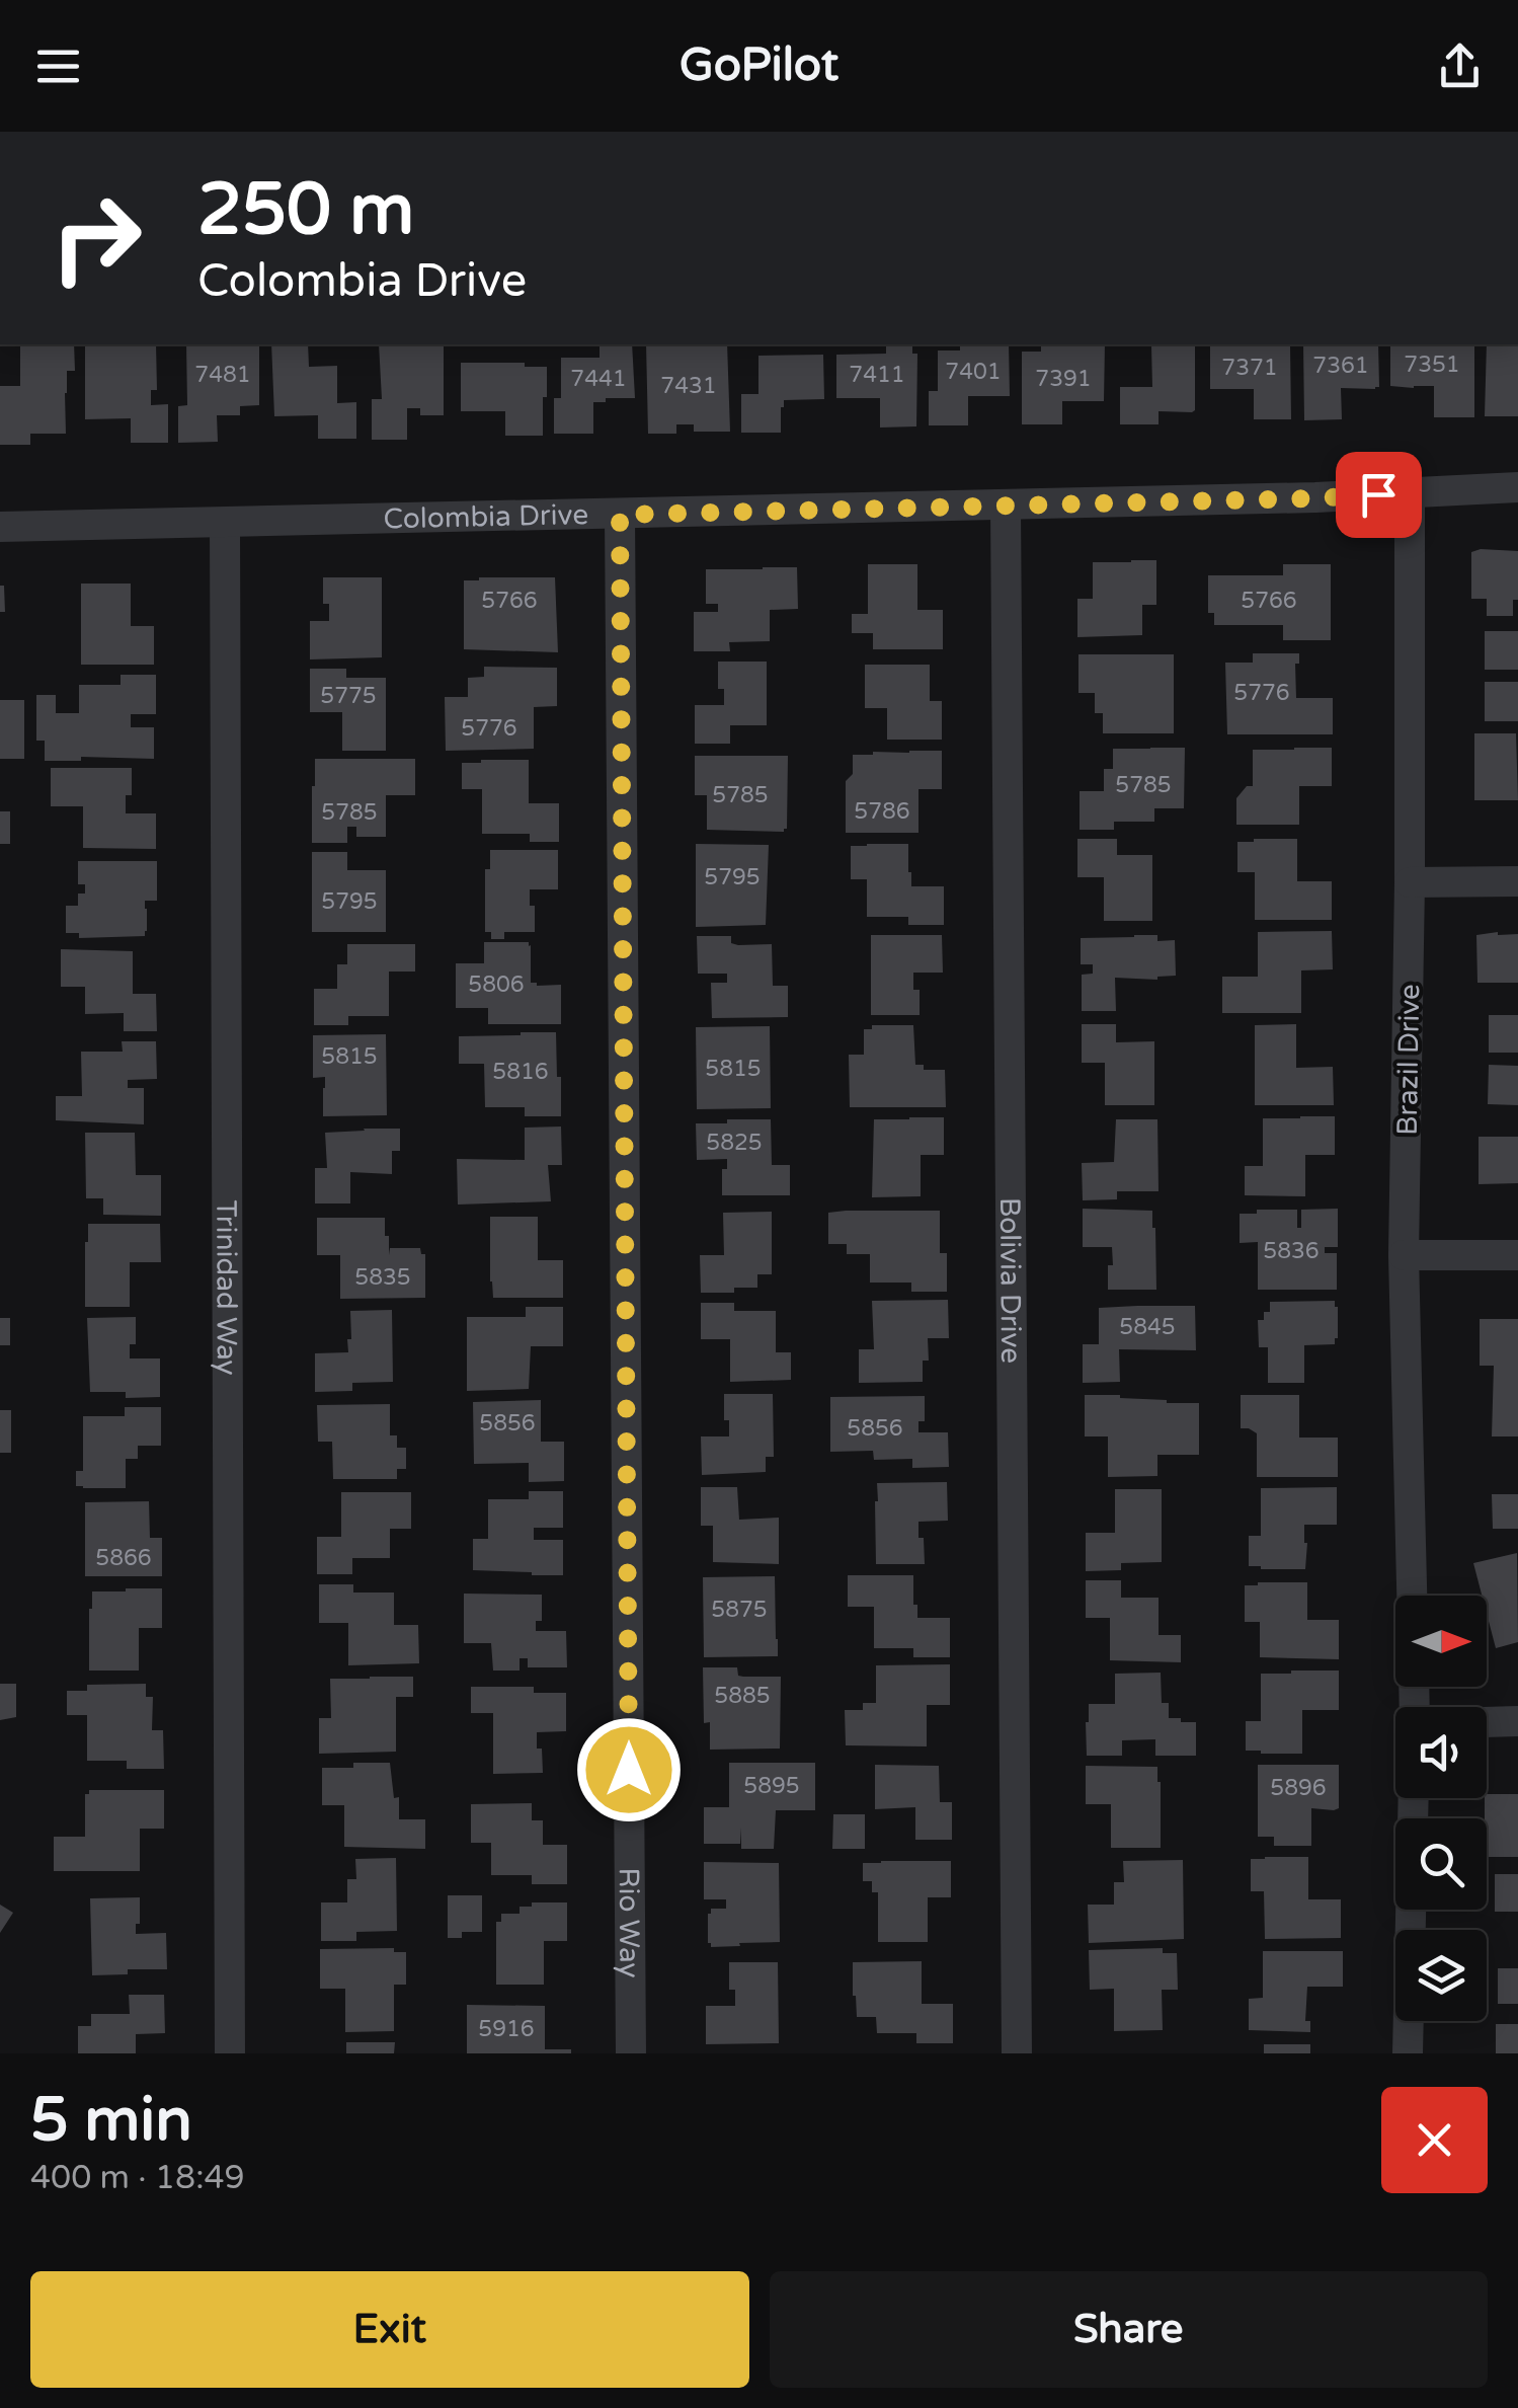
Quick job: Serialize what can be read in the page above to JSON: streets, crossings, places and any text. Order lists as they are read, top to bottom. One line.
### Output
{"streets":{"street":["Colombia Drive","Brazil Drive","Bolivia Drive","Trinidad Way","Rio Way"]},"crossings":[["Colombia Drive","Brazil Drive"],["Colombia Drive","Bolivia Drive"],["Colombia Drive","Trinidad Way"],["Colombia Drive","Rio Way"]],"house_numbers":["7351","7361","7371","7401","7481","7411","7441","7391","7431","5766","5766","5776","5775","5776","5785","5785","5786","5785","5795","5795","5806","5815","5815","5816","5825","5836","5835","5845","5856","5856","5866","5875","5885","5895","5896","5916"],"north":"right","page":{"header":"GoPilot","turn":["250 m","Colombia Drive"],"heading":["5 min","400 m · 18:49"],"buttons":["Exit","Share"]}}
